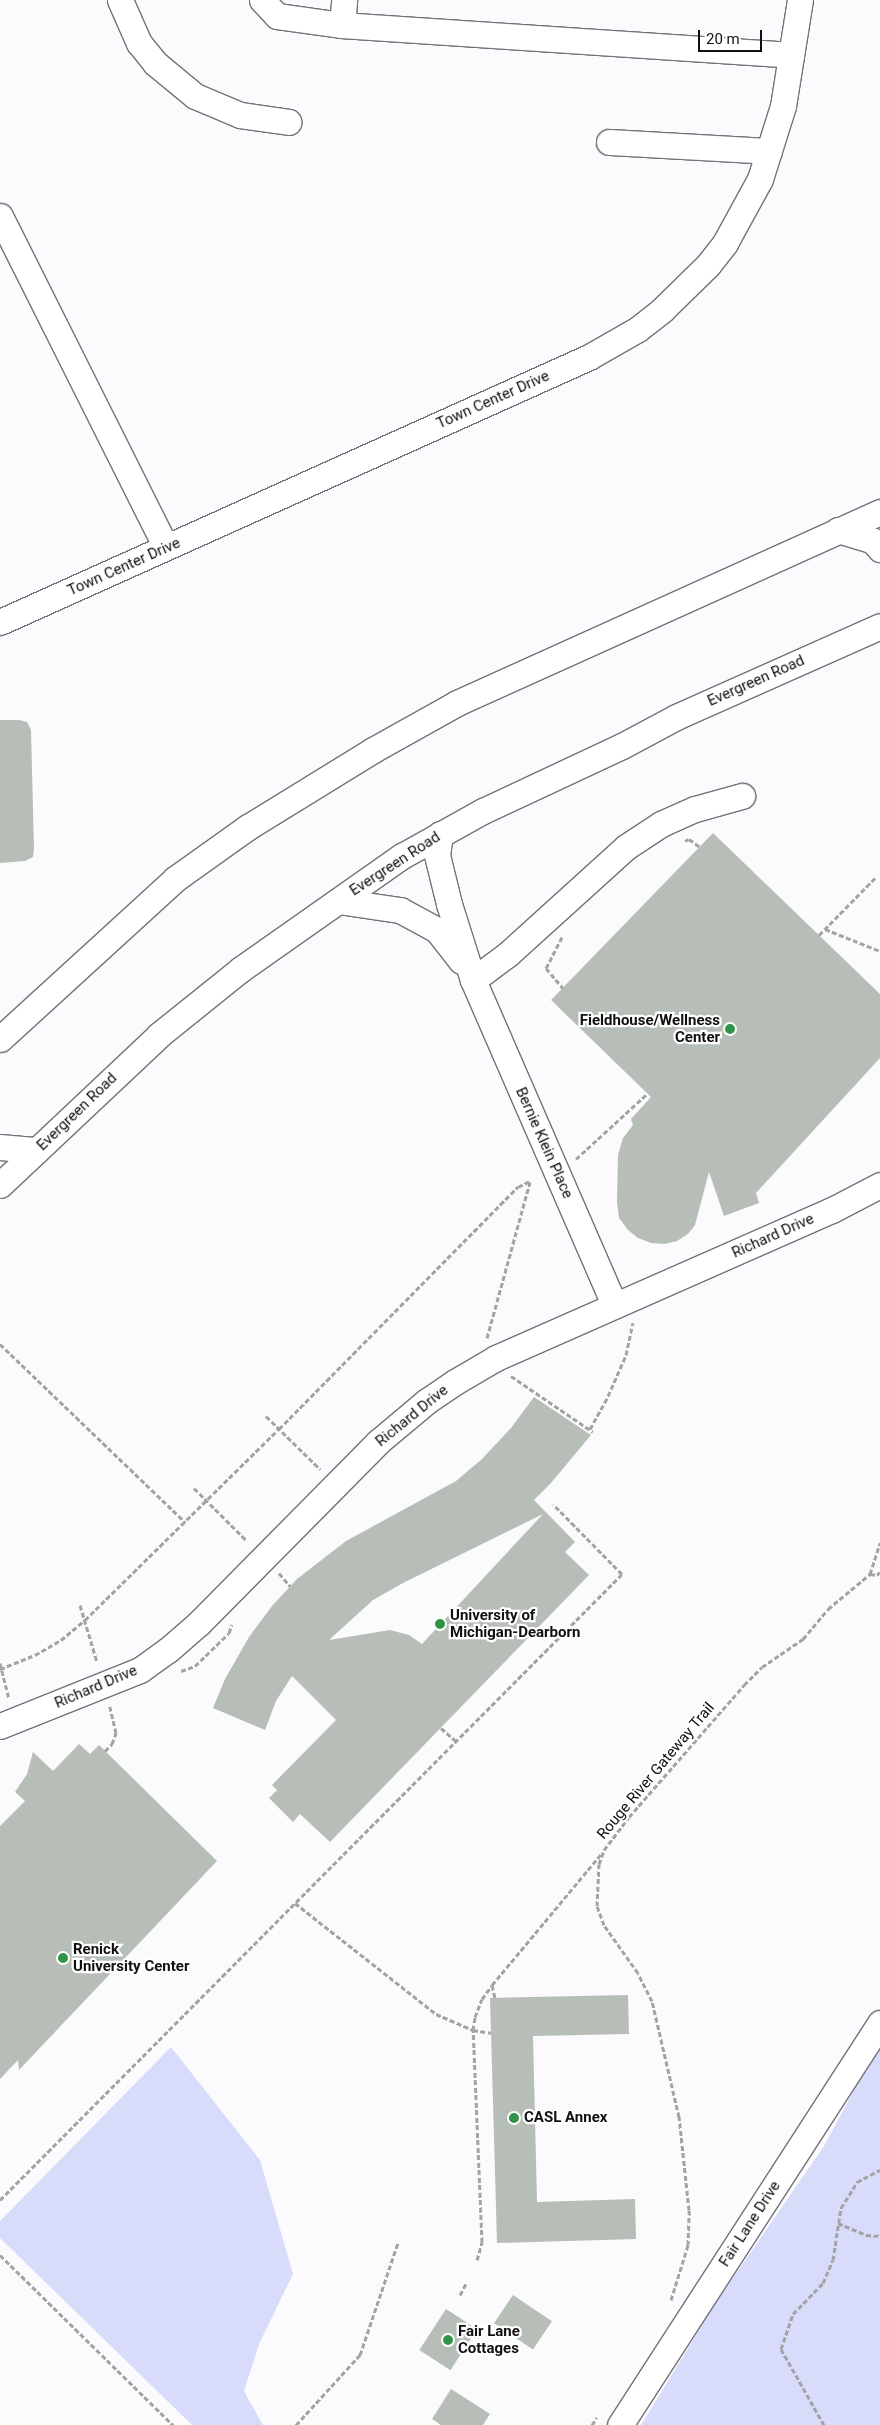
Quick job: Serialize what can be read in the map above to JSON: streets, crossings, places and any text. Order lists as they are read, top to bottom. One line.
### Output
{"streets":{"street":["Town Center Drive","Evergreen Road","Bernie Klein Place","Richard Drive","Fair Lane Drive"],"path":["Rouge River Gateway Trail"]},"crossings":[["Evergreen Road","Bernie Klein Place"],["Bernie Klein Place","Richard Drive"]],"places":["Fieldhouse/Wellness Center","University of Michigan-Dearborn","Renick University Center","CASL Annex","Fair Lane Cottages"],"scale_bar":"20 m"}
